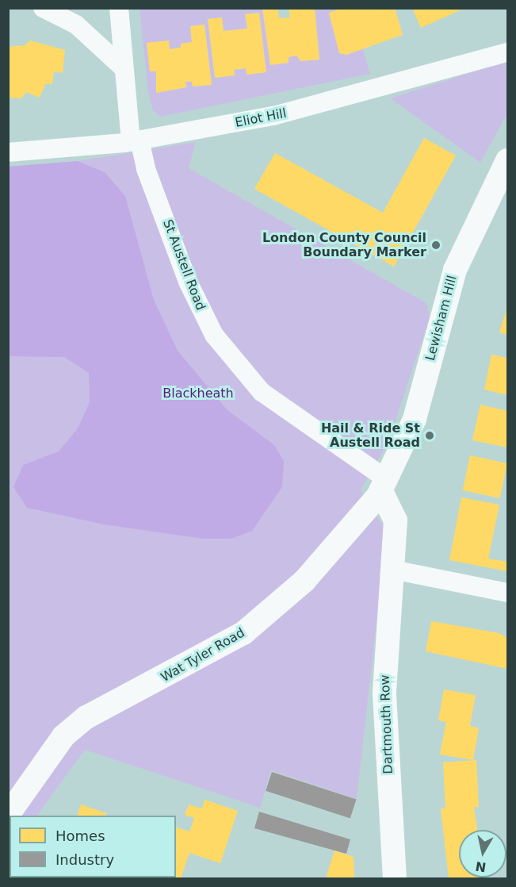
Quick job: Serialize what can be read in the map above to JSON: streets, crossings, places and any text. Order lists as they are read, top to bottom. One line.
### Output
{"streets":{"street":["Eliot Hill","St Austell Road","Lewisham Hill","Wat Tyler Road","Dartmouth Row"]},"crossings":[["Eliot Hill","St Austell Road"],["St Austell Road","Lewisham Hill"],["St Austell Road","Wat Tyler Road"],["Lewisham Hill","Wat Tyler Road"]],"parks":["Blackheath"],"places":["London County Council Boundary Marker","Hail & Ride St Austell Road"],"legend":["Homes","Industry"],"north":"bottom"}
